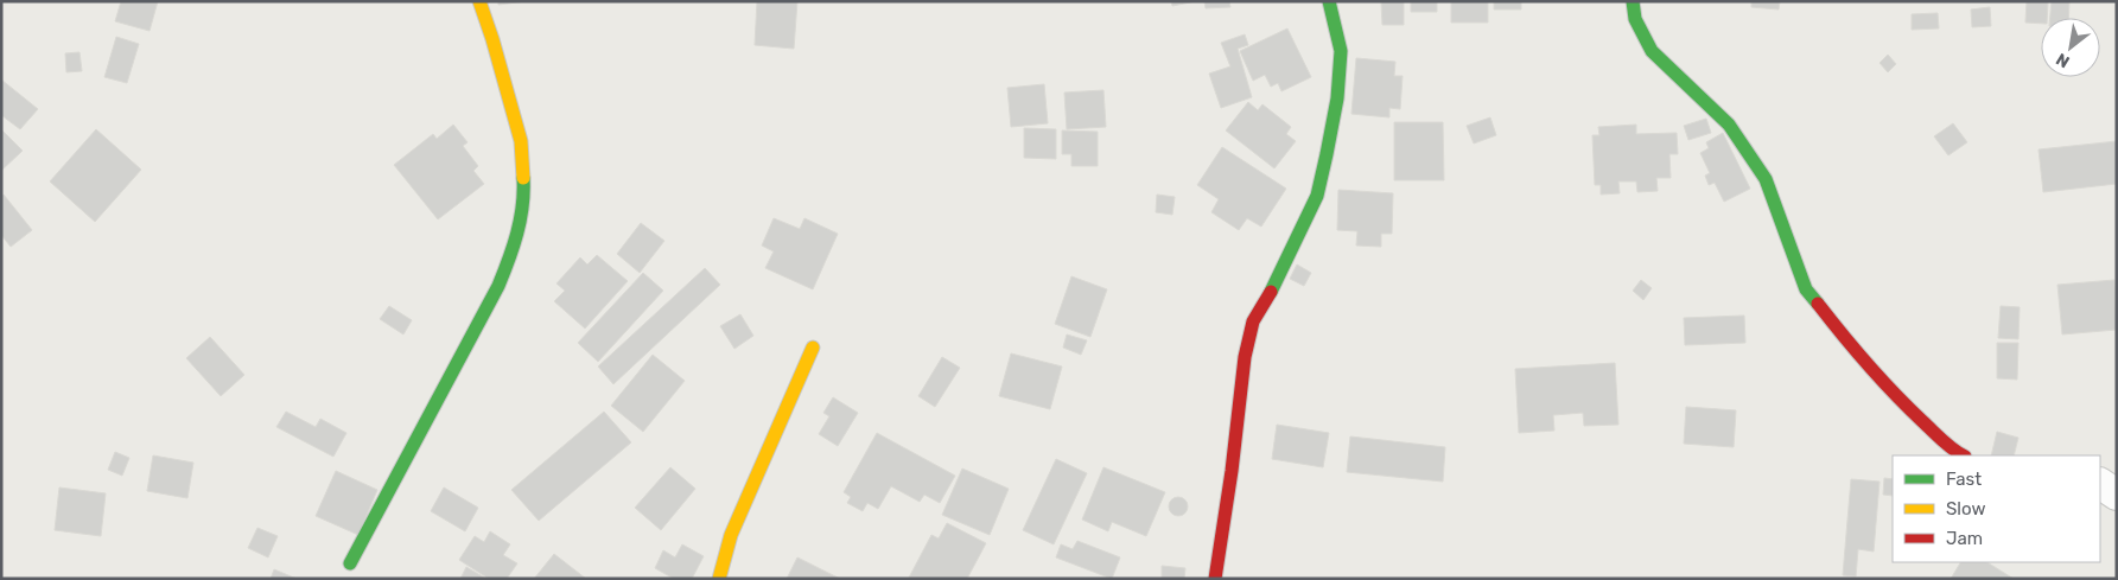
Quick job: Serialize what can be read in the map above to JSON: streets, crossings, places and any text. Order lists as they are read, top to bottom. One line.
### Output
{"legend":["Fast","Slow","Jam"],"north":"bottom left"}
